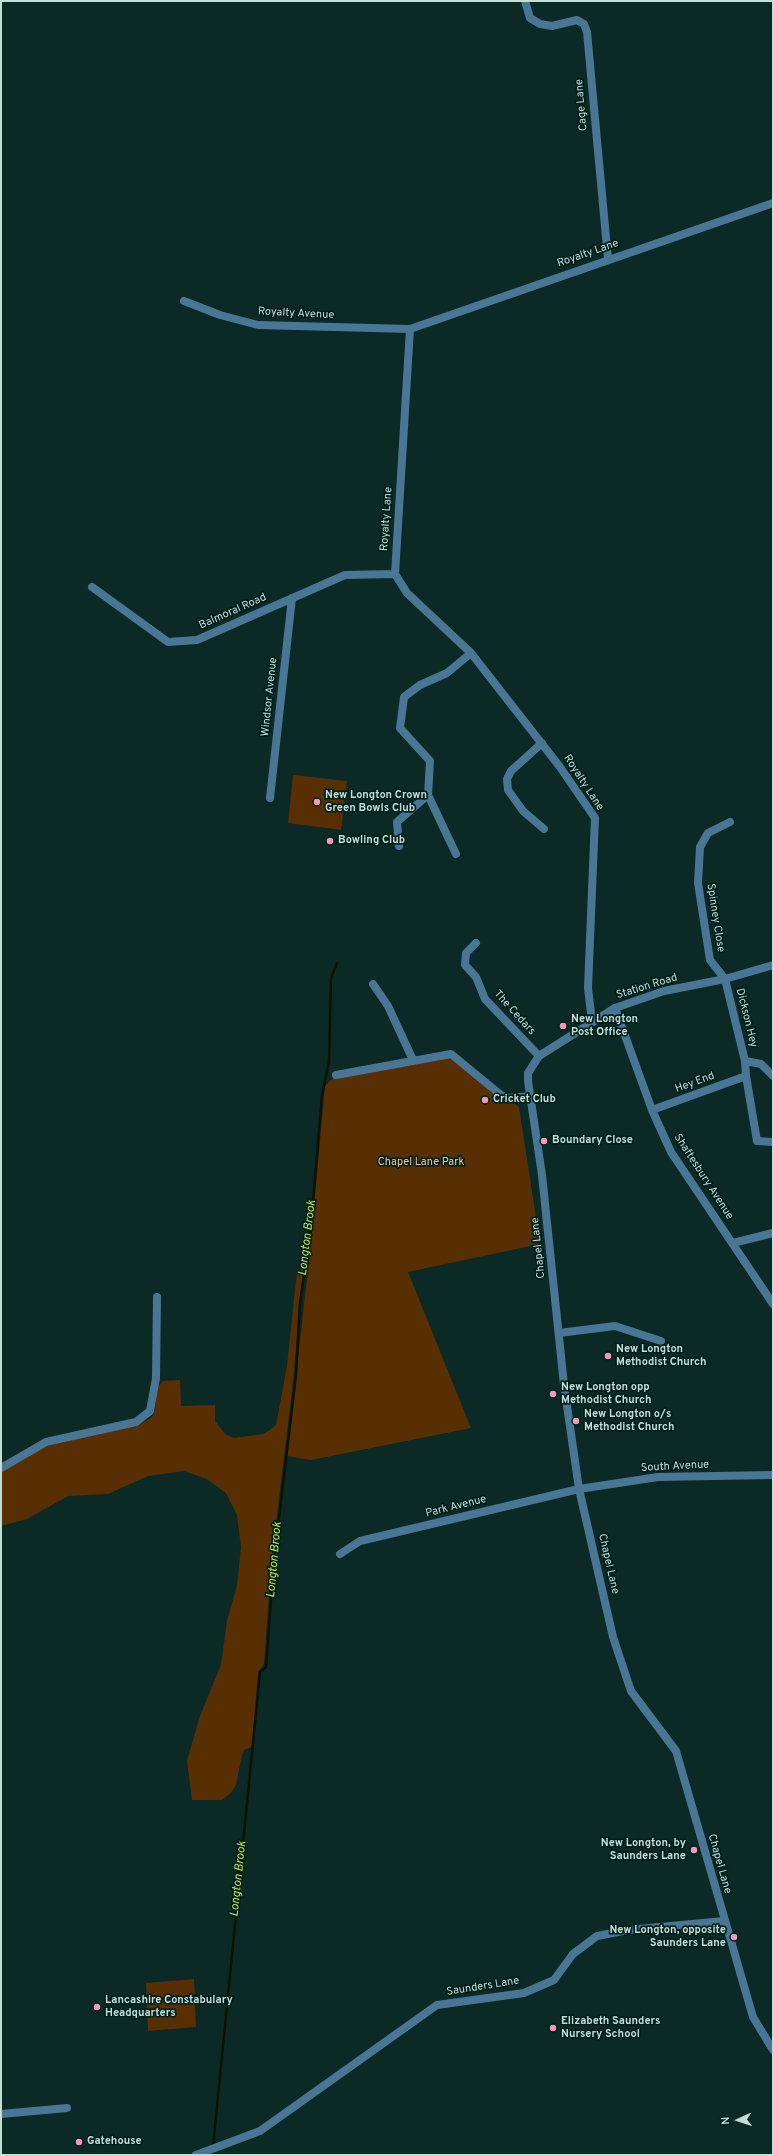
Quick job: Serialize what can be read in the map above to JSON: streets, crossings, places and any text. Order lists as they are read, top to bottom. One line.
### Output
{"streets":{"street":["Cage Lane","Royalty Lane","Royalty Avenue","Balmoral Road","Windsor Avenue","Spinney Close","Station Road","The Cedars","Dickson Hey","Hey End","Shaftesbury Avenue","Chapel Lane","South Avenue","Park Avenue","Saunders Lane"]},"crossings":[["Cage Lane","Royalty Lane"],["Royalty Lane","Royalty Avenue"],["Royalty Lane","Balmoral Road"],["Royalty Lane","Station Road"],["Balmoral Road","Windsor Avenue"],["Spinney Close","Station Road"],["Spinney Close","Dickson Hey"],["Station Road","The Cedars"],["Station Road","Dickson Hey"],["Station Road","Shaftesbury Avenue"],["Station Road","Chapel Lane"],["The Cedars","Chapel Lane"],["Dickson Hey","Hey End"],["Hey End","Shaftesbury Avenue"],["Chapel Lane","South Avenue"],["Chapel Lane","Park Avenue"],["Chapel Lane","Saunders Lane"],["South Avenue","Park Avenue"]],"water":["Longton Brook"],"parks":["Chapel Lane Park"],"places":["New Longton Crown Green Bowls Club","Bowling Club","New Longton Post Office","Cricket Club","Boundary Close","New Longton Methodist Church","New Longton opp Methodist Church","New Longton o/s Methodist Church","New Longton, by Saunders Lane","New Longton, opposite Saunders Lane","Lancashire Constabulary Headquarters","Elizabeth Saunders Nursery School","Gatehouse"],"north":"left"}
